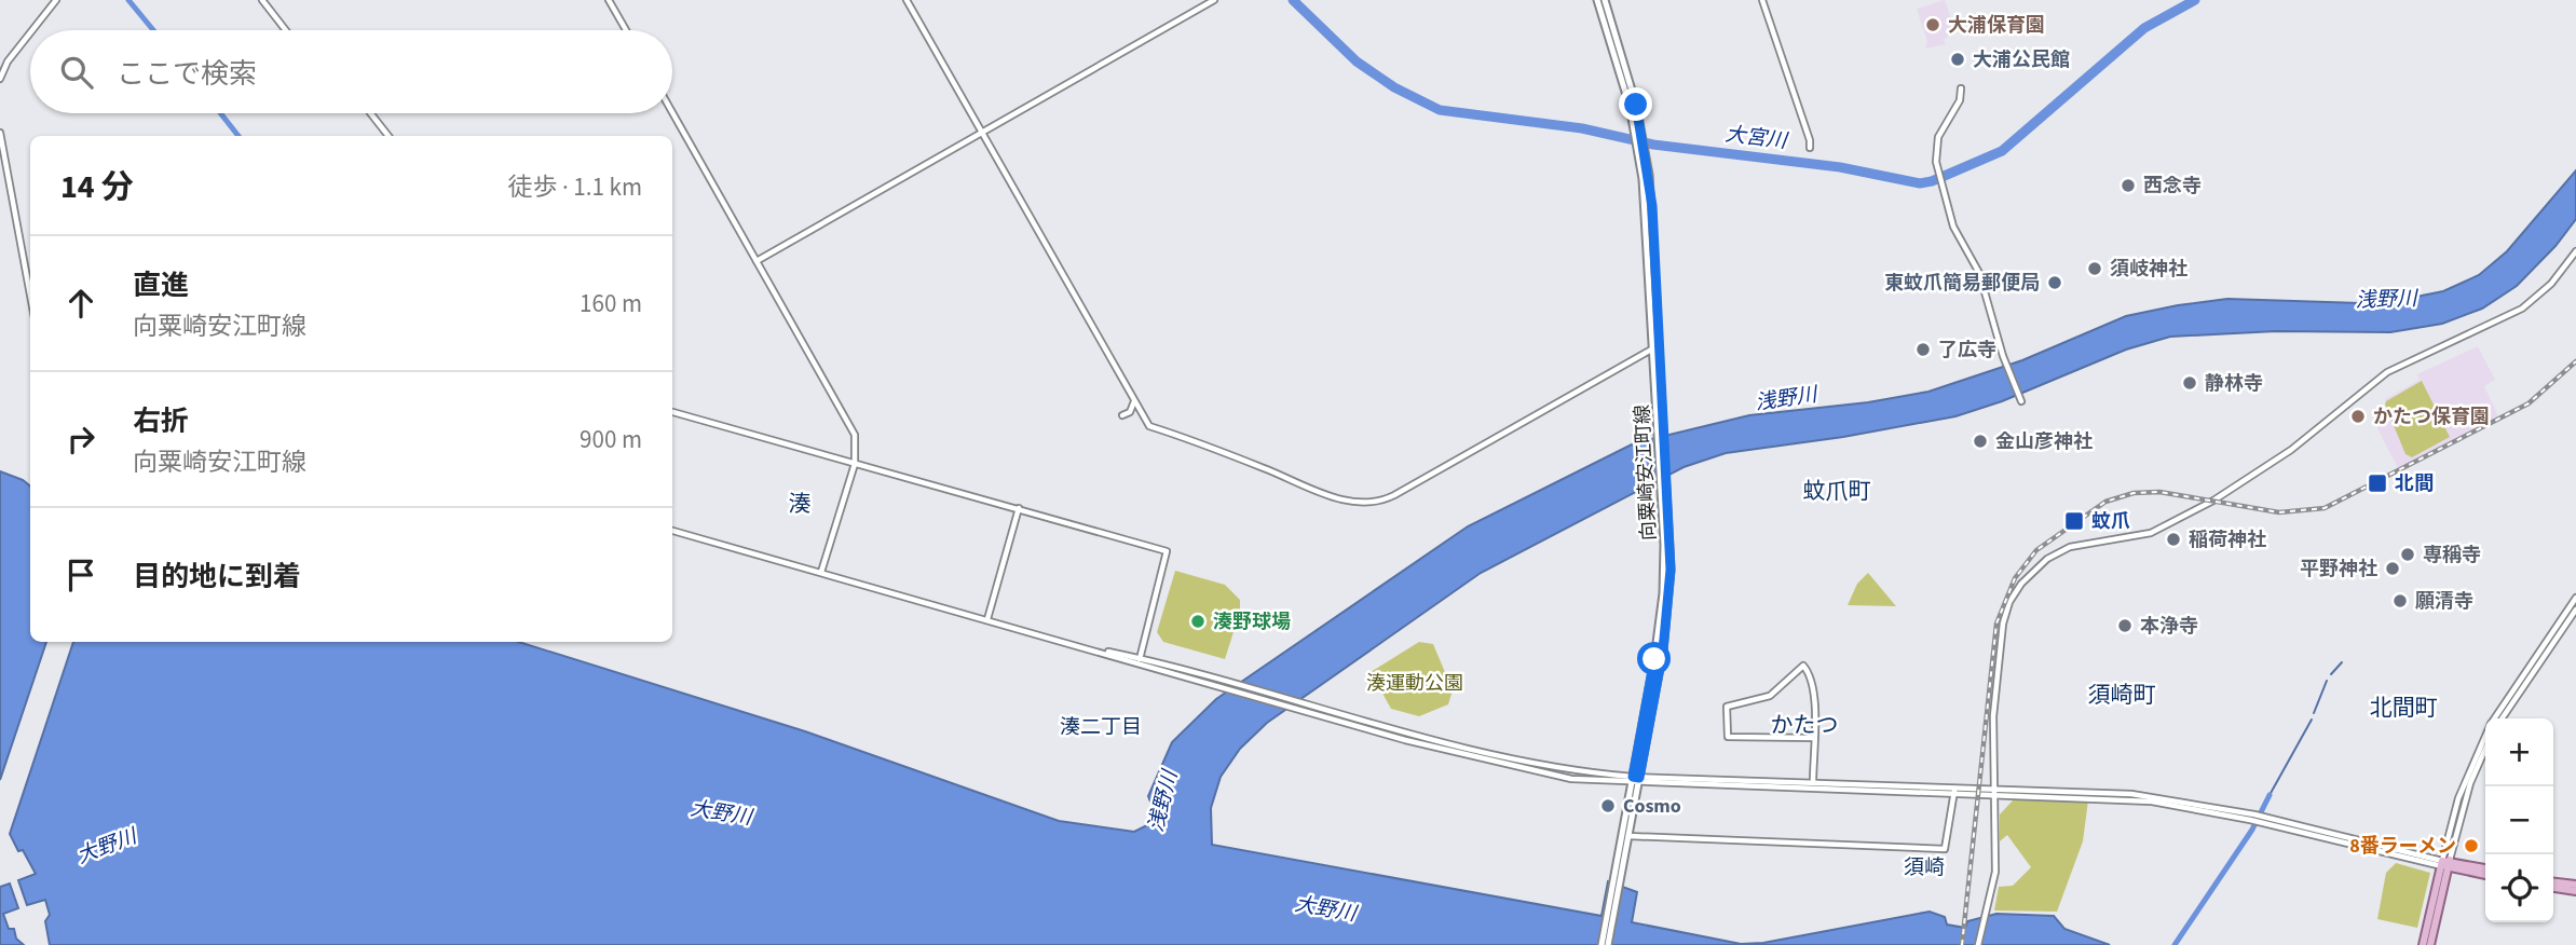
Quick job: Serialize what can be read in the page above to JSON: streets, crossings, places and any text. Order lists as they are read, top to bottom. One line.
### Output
{"streets":{"main road":["向粟崎安江町線"]},"districts":["蚊爪町","湊","須崎町","北間町","かたつ","湊二丁目","須崎"],"water":["大宮川","浅野川","大野川"],"parks":["湊運動公園"],"places":{"other":["大浦保育園","大浦公民館","西念寺","須岐神社","東蚊爪簡易郵便局","了広寺","静林寺","かたつ保育園","金山彦神社","稲荷神社","専稱寺","平野神社","願清寺","湊野球場","本浄寺","Cosmo","8番ラーメン"],"transit":["北間","蚊爪"]},"page":{"search":"ここで検索","heading":["14 分","徒歩 · 1.1 km"],"list":[["直進","向粟崎安江町線","160 m"],["右折","向粟崎安江町線","900 m"],"目的地に到着"],"map_buttons":["+","−"]}}
